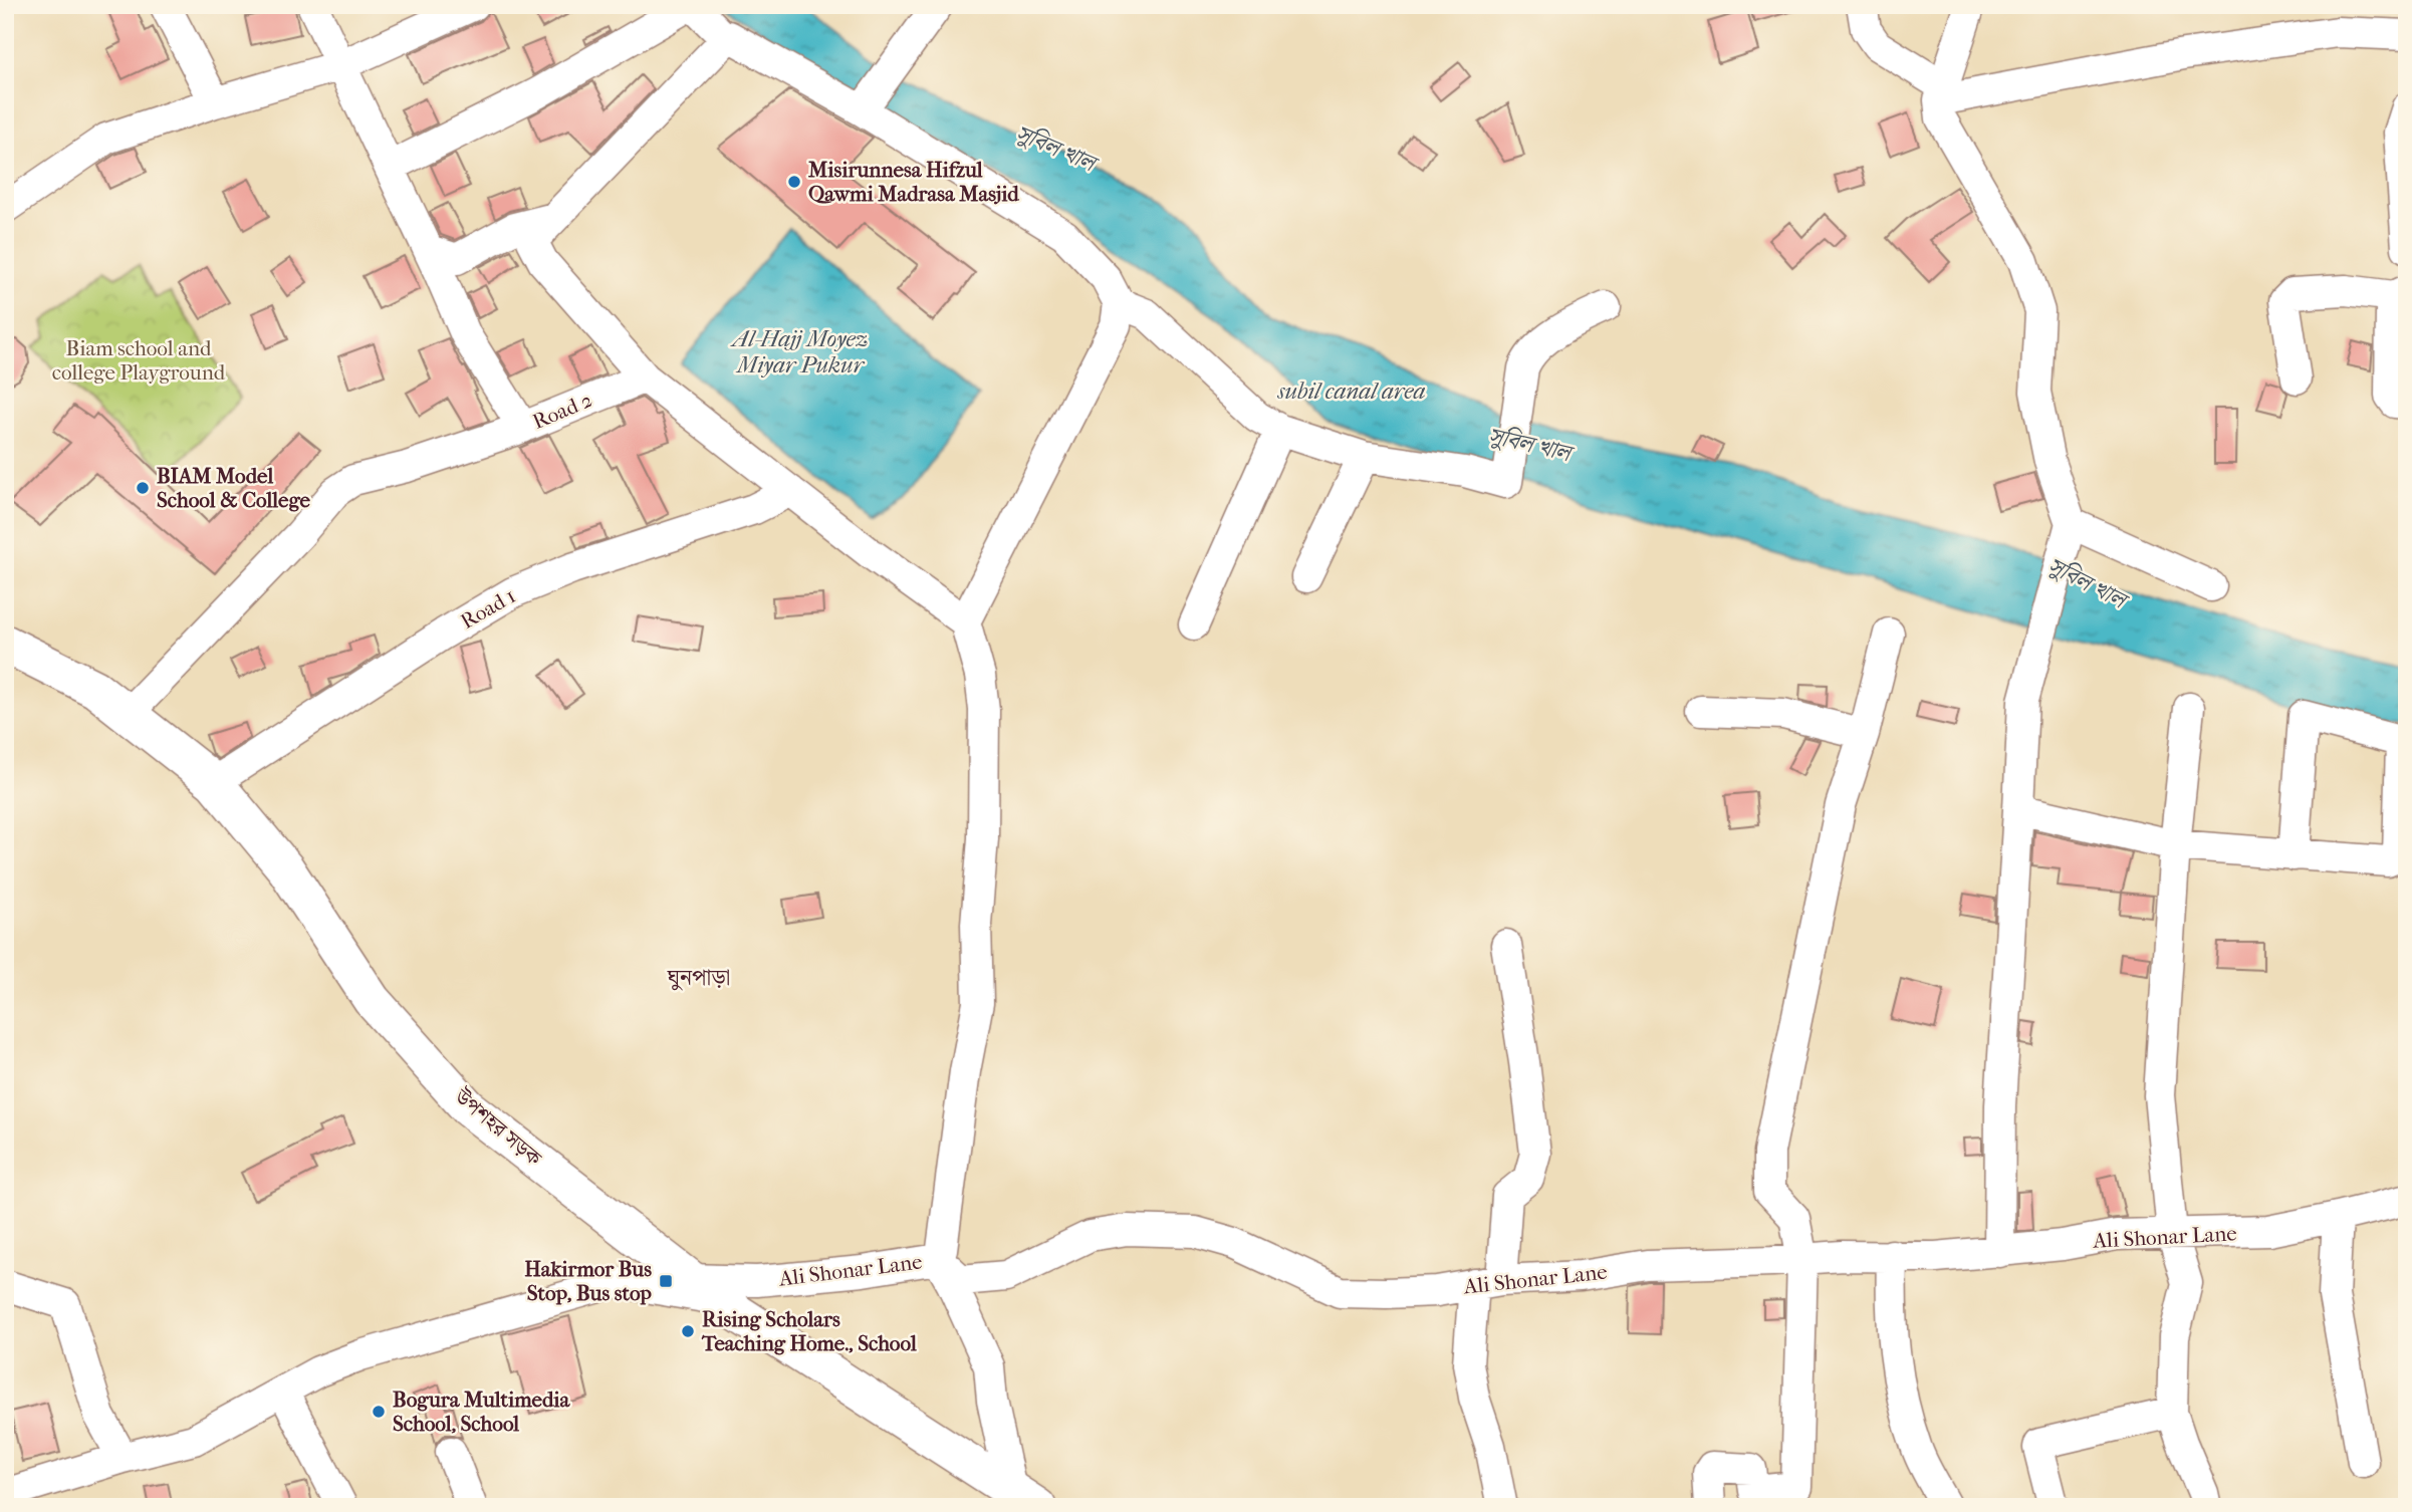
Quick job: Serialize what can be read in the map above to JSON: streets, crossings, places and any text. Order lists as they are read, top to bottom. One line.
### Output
{"streets":{"main road":["উপশহর সড়ক"],"street":["Road 2","Road 1","Ali Shonar Lane"]},"crossings":[["Road 2","উপশহর সড়ক"],["Road 1","উপশহর সড়ক"],["উপশহর সড়ক","Ali Shonar Lane"]],"districts":["ঘুনপাড়া"],"water":["সুবিল খাল","Al-Hajj Moyez Miyar Pukur","subil canal area"],"parks":["Biam school and college Playground"],"places":{"other":["Misirunnesa Hifzul Qawmi Madrasa Masjid","BIAM Model School & College","Rising Scholars Teaching Home., School","Bogura Multimedia School, School"],"transit":["Hakirmor Bus Stop, Bus stop"]}}
